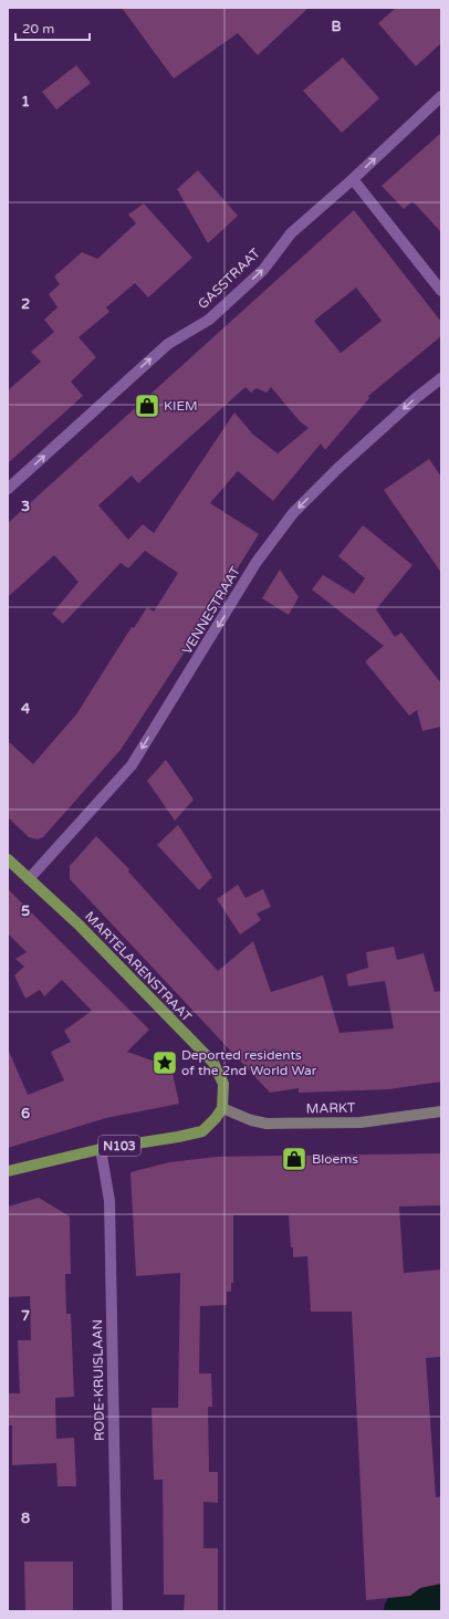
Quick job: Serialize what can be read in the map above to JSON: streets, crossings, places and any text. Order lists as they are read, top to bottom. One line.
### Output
{"streets":{"main road":["MARTELARENSTRAAT","N103"],"street":["GASSTRAAT","VENNESTRAAT","MARKT","RODE-KRUISLAAN"]},"crossings":[["VENNESTRAAT","MARTELARENSTRAAT"],["MARTELARENSTRAAT","MARKT"],["MARTELARENSTRAAT","N103"],["MARKT","N103"],["N103","RODE-KRUISLAAN"]],"one_way":["GASSTRAAT","VENNESTRAAT"],"places":{"shop":["KIEM","Bloems"],"place":["Deported residents of the 2nd World War"]},"scale_bar":"20 m","grid":{"columns":["B"],"rows":["1","2","3","4","5","6","7","8"]}}
